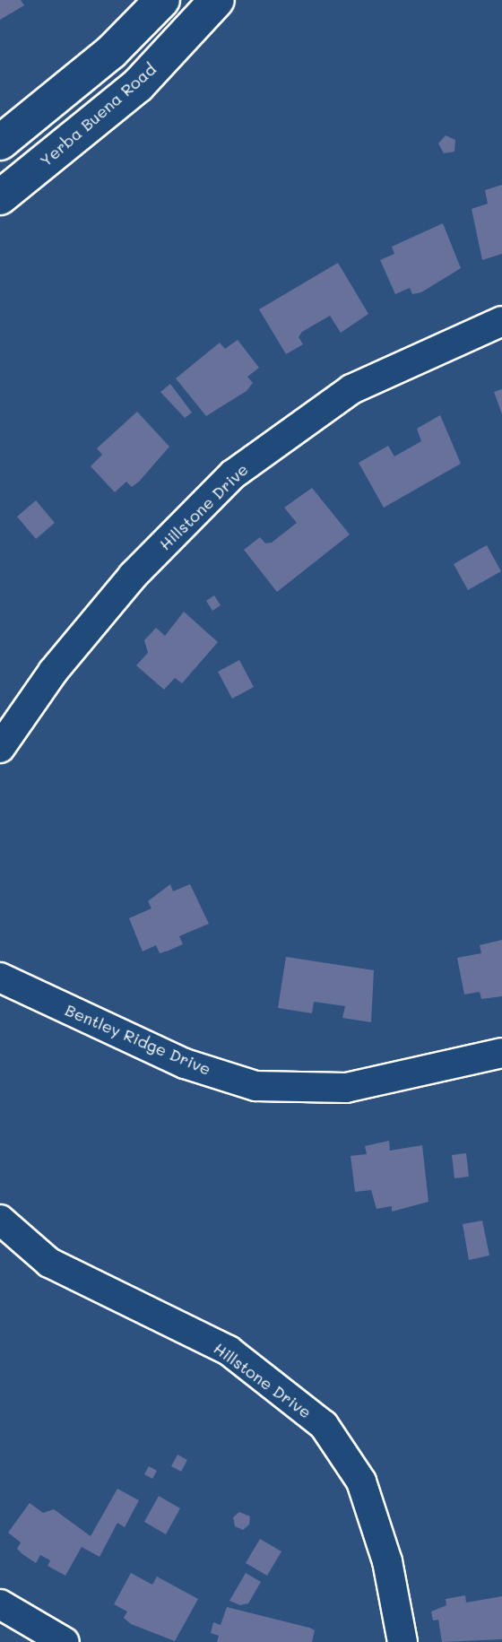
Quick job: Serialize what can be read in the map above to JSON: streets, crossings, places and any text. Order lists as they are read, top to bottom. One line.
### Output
{"streets":{"main road":["Yerba Buena Road"],"street":["Hillstone Drive","Bentley Ridge Drive"]}}
